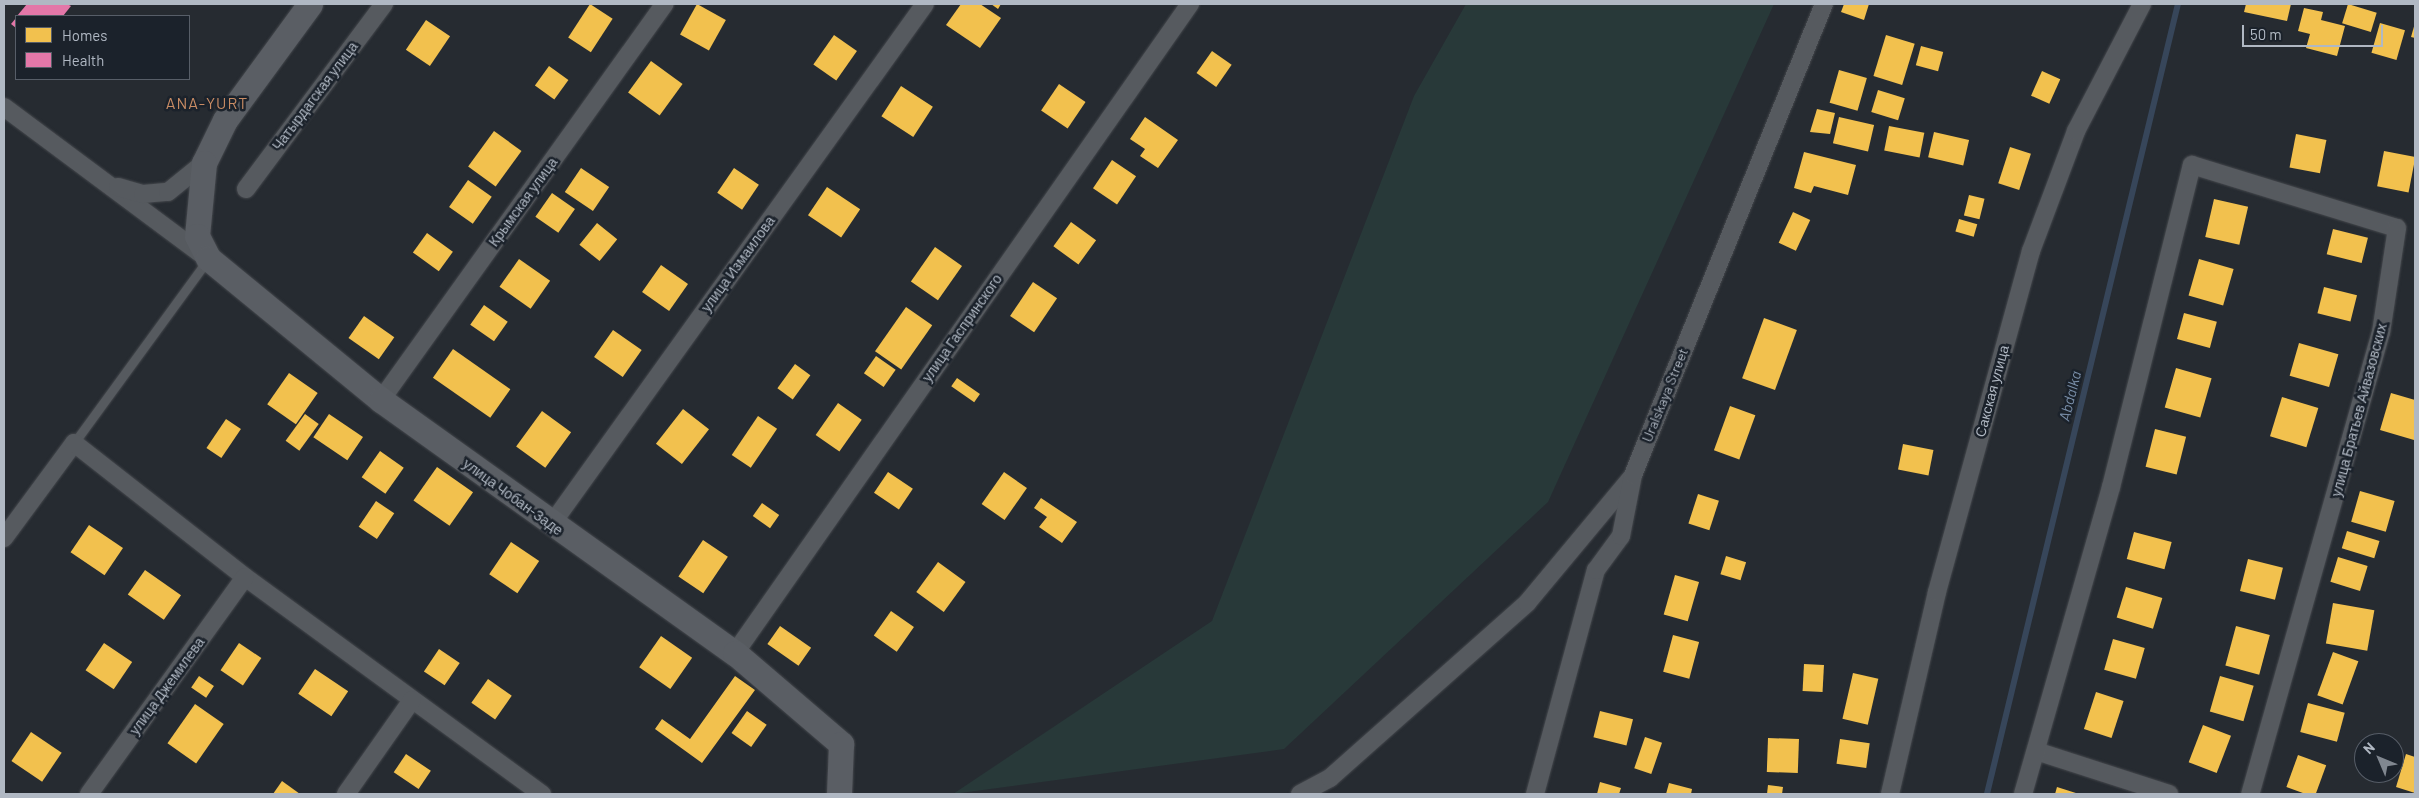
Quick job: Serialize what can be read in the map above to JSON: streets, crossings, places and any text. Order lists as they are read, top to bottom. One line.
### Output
{"streets":{"main road":["улица Чобан-Заде"],"street":["Чатырдагская улица","Крымская улица","улица Измаилова","улица Гаспринского","Сакская улица","Uralskaya Street","улица Братьев Айвазовских","улица Джемилева"]},"crossings":[["Крымская улица","улица Чобан-Заде"],["улица Измаилова","улица Чобан-Заде"],["улица Гаспринского","улица Чобан-Заде"]],"districts":["ANA-YURT"],"water":["Abdalka"],"legend":["Homes","Health"],"scale_bar":"50 m","north":"top left"}
